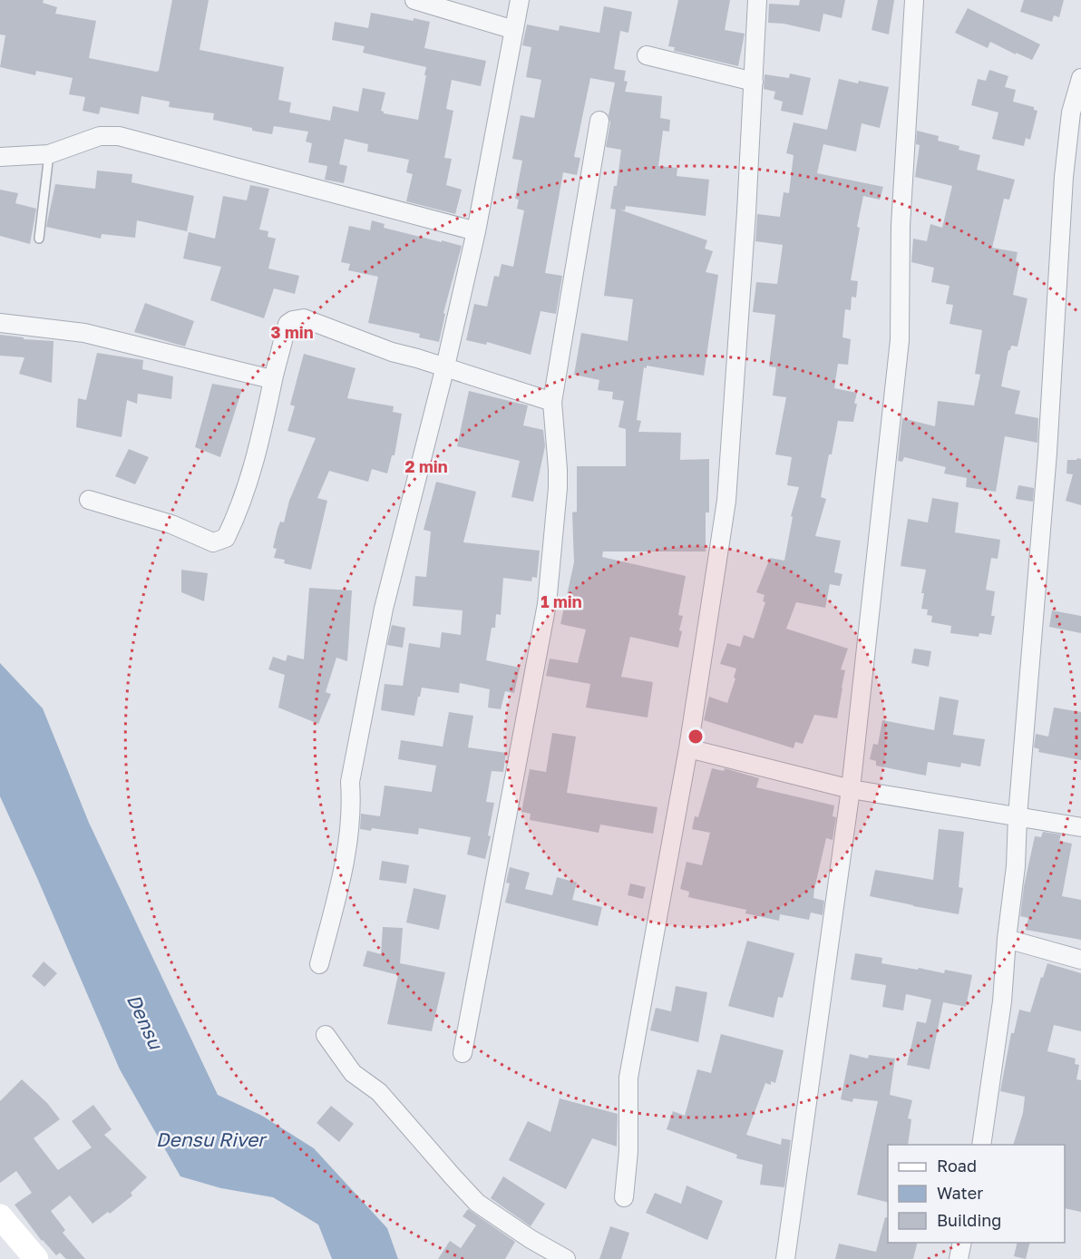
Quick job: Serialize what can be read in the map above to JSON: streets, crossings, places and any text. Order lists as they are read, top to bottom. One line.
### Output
{"water":["Densu","Densu River"],"legend":["Road","Water","Building"],"rings":["3 min","2 min","1 min"]}
